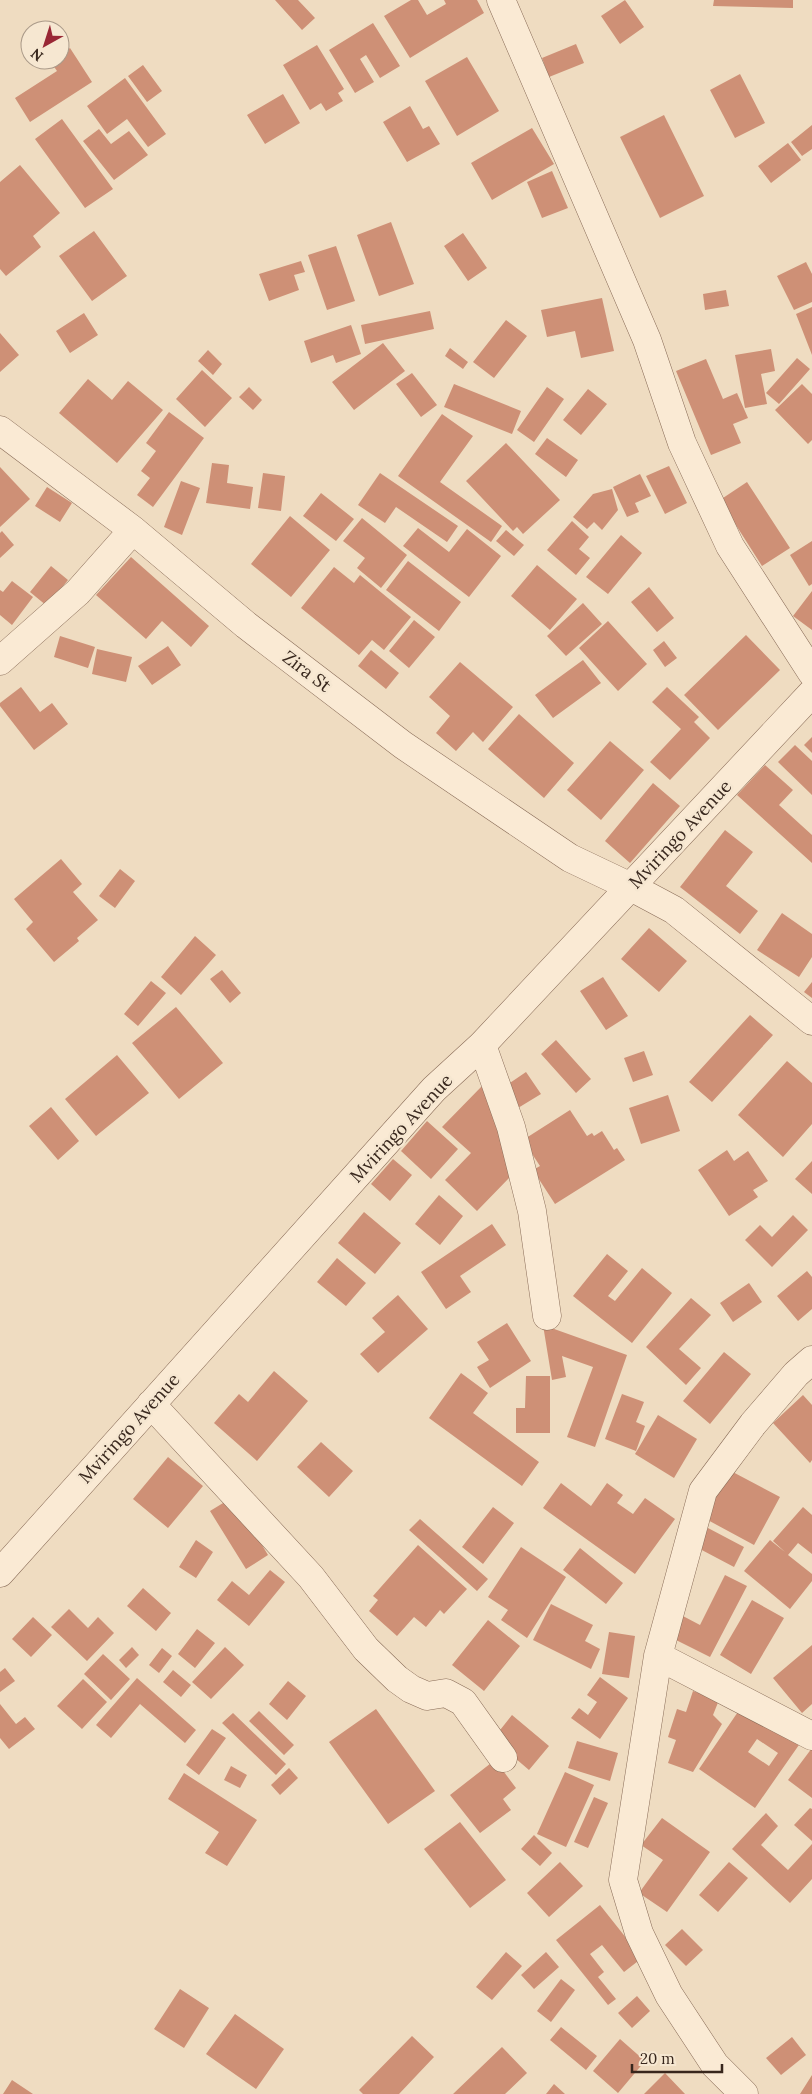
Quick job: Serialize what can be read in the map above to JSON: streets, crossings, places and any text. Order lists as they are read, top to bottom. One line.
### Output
{"streets":{"street":["Zira St","Mviringo Avenue"]},"crossings":[["Zira St","Mviringo Avenue"]],"scale_bar":"20 m","north":"bottom left"}
